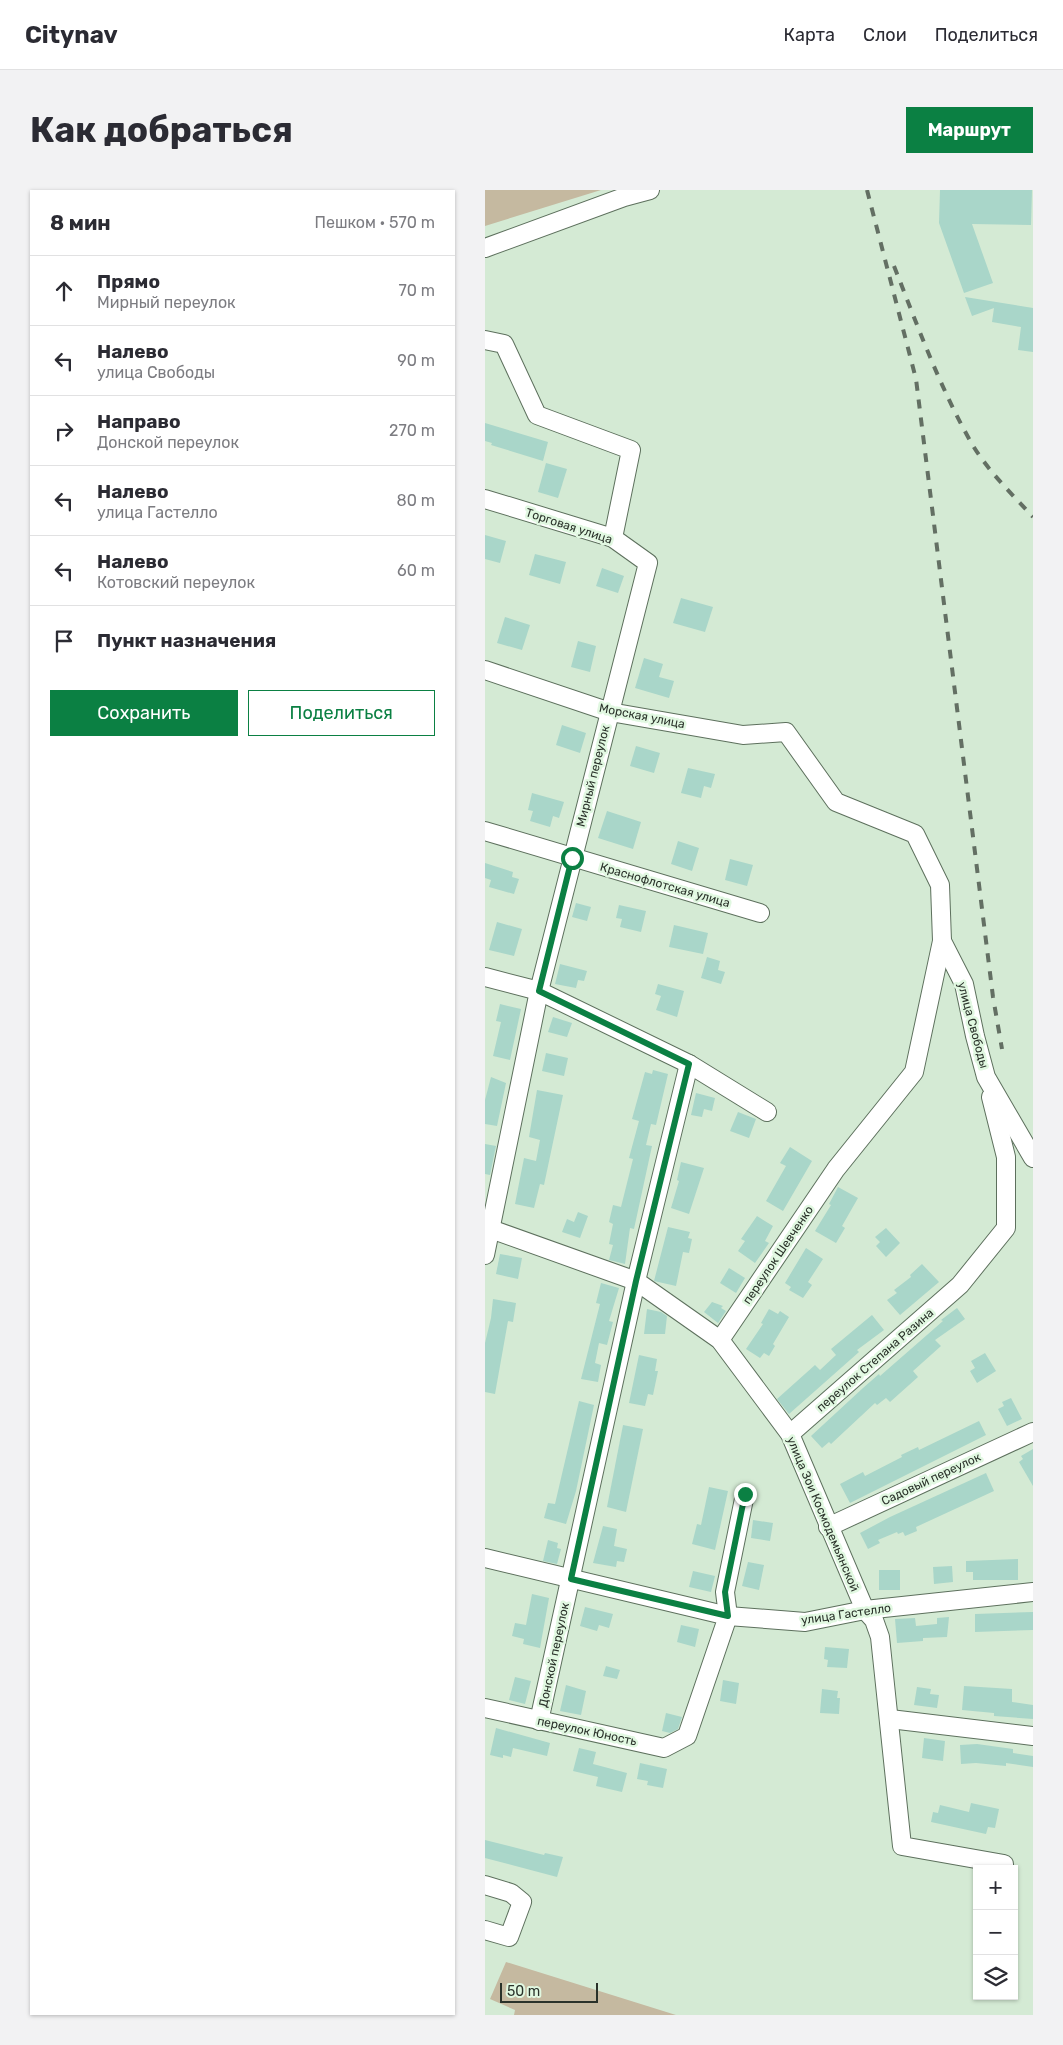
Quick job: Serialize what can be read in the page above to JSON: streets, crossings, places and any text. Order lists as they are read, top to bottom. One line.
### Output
{"streets":{"street":["Торговая улица","Морская улица","Мирный переулок","Краснофлотская улица","улица Свободы","переулок Шевченко","переулок Степана Разина","Садовый переулок","улица Зои Космодемьянской","улица Гастелло","Донской переулок","переулок Юность"]},"crossings":[["Торговая улица","Мирный переулок"],["Морская улица","Мирный переулок"],["Морская улица","улица Свободы"],["Мирный переулок","Краснофлотская улица"],["Мирный переулок","улица Зои Космодемьянской"],["улица Свободы","переулок Шевченко"],["улица Свободы","переулок Степана Разина"],["переулок Шевченко","улица Зои Космодемьянской"],["переулок Степана Разина","улица Зои Космодемьянской"],["Садовый переулок","улица Зои Космодемьянской"],["улица Зои Космодемьянской","улица Гастелло"],["улица Зои Космодемьянской","Донской переулок"],["улица Гастелло","Донской переулок"],["улица Гастелло","переулок Юность"],["Донской переулок","переулок Юность"]],"scale_bar":"50 m","page":{"header":"Citynav","nav":["Карта","Слои","Поделиться"],"buttons":["Маршрут",["Сохранить","Поделиться"]],"title":"Как добраться","heading":["8 мин","Пешком · 570 m"],"list":[["Прямо","Мирный переулок","70 m"],["Налево","улица Свободы","90 m"],["Направо","Донской переулок","270 m"],["Налево","улица Гастелло","80 m"],["Налево","Котовский переулок","60 m"],"Пункт назначения"],"map_buttons":["+","−"],"scale":"50 m"}}
